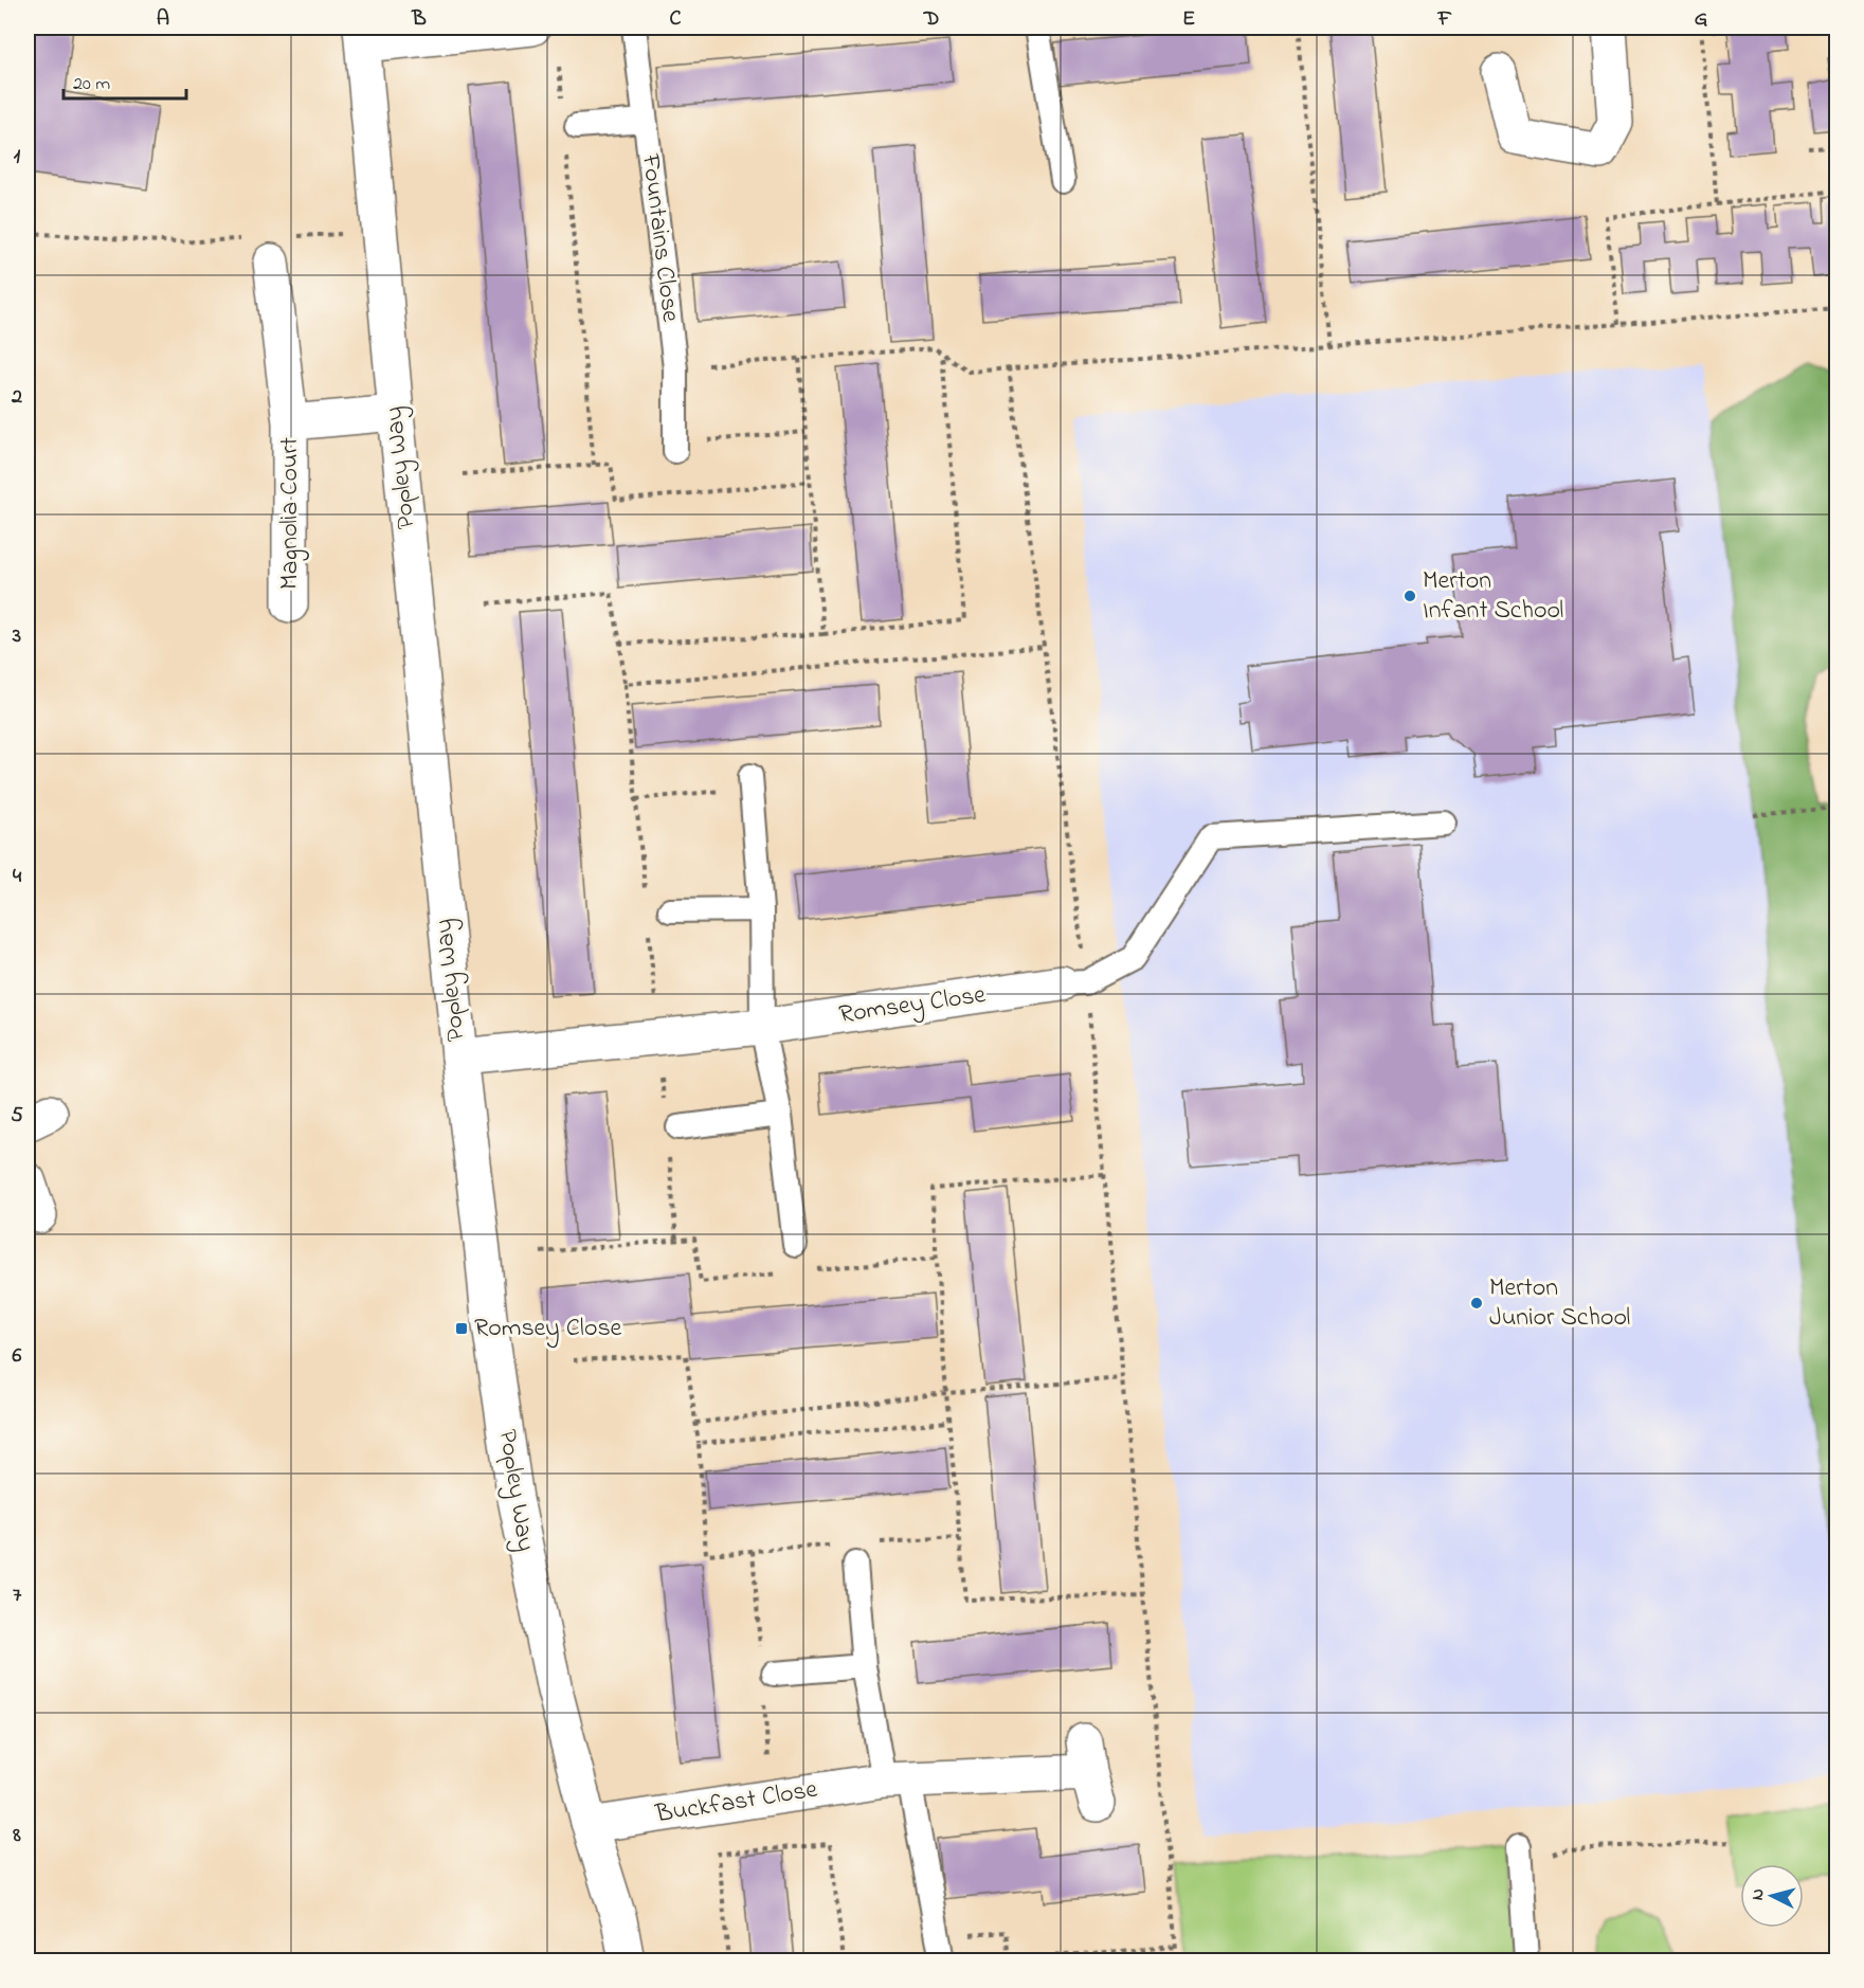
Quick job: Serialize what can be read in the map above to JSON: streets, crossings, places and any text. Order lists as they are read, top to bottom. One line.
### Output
{"streets":{"street":["Popley Way","Magnolia Court","Romsey Close","Buckfast Close"],"lane":["Fountains Close"]},"crossings":[["Popley Way","Magnolia Court"],["Popley Way","Romsey Close"],["Popley Way","Buckfast Close"]],"places":{"other":["Merton Infant School","Merton Junior School"],"transit":["Romsey Close"]},"scale_bar":"20 m","north":"left","grid":{"columns":["A","B","C","D","E","F","G"],"rows":["1","2","3","4","5","6","7","8"]}}
